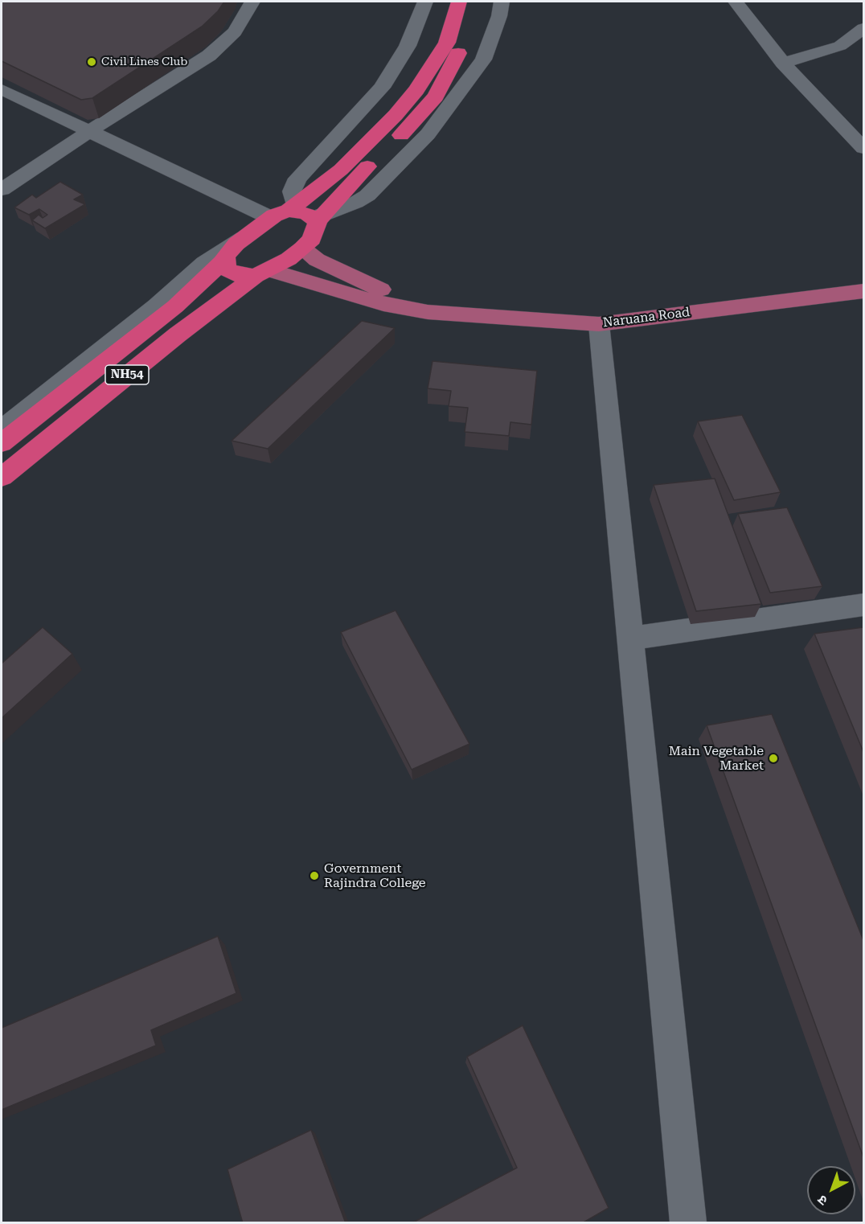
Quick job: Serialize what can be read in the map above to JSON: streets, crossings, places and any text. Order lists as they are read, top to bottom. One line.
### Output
{"streets":{"highway":["NH54"],"main road":["Naruana Road"]},"crossings":[["Naruana Road","NH54"]],"places":["Civil Lines Club","Main Vegetable Market","Government Rajindra College"],"north":"bottom left"}
